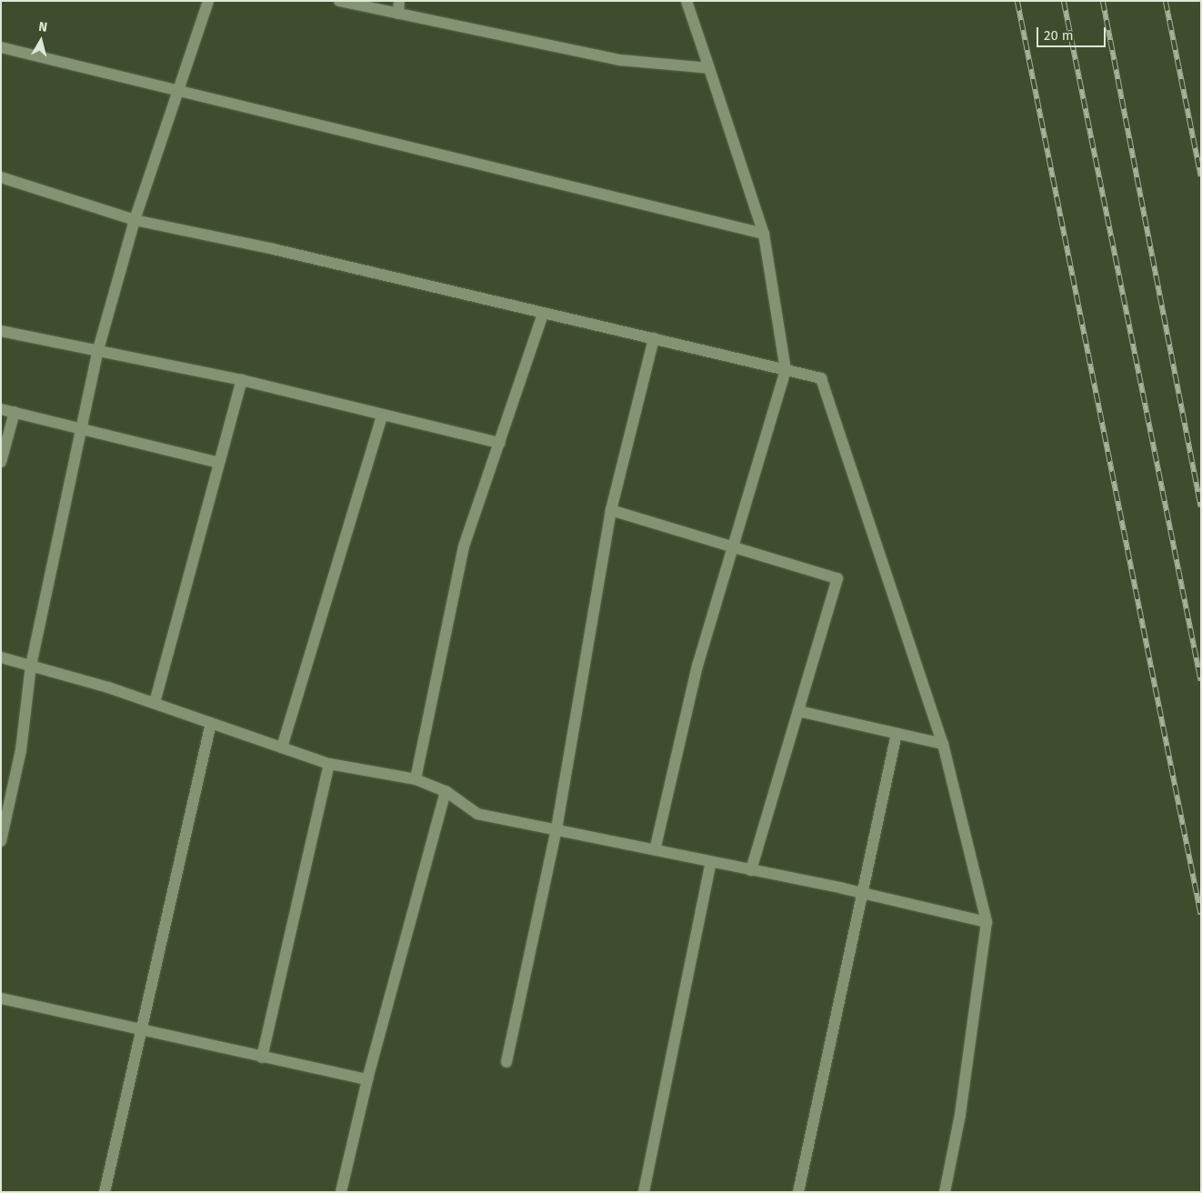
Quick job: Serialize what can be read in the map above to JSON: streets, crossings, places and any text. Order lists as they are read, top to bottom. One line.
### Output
{"scale_bar":"20 m","north":"top"}
